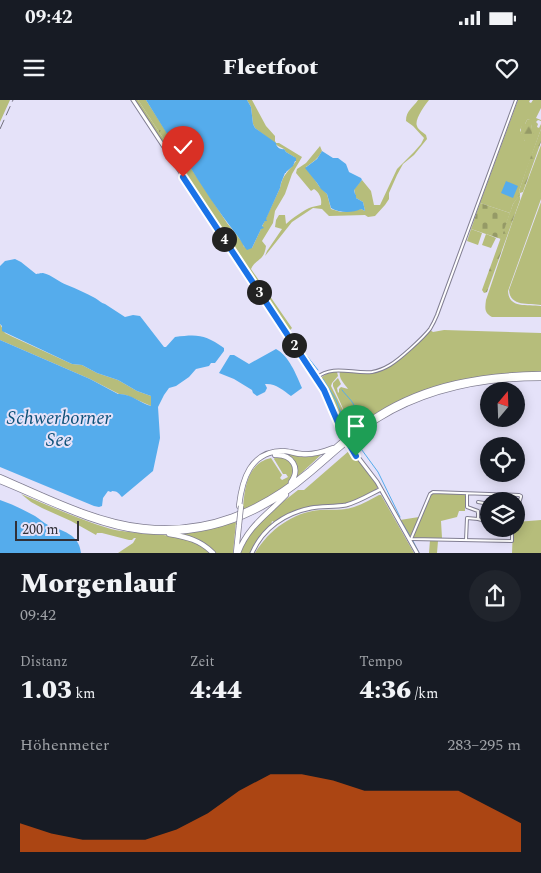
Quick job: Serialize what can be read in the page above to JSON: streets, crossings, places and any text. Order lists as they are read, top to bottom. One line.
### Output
{"water":["Schwerborner See"],"scale_bar":"200 m","north":"top","page":{"status":"09:42","header":"Fleetfoot","pins":["4","3","2"],"scale":"200 m","heading":["Morgenlauf","09:42"],"stats":[["Distanz","1.03 km"],["Zeit","4:44"],["Tempo","4:36 /km"]],"chart":["Höhenmeter","283–295 m"]}}
